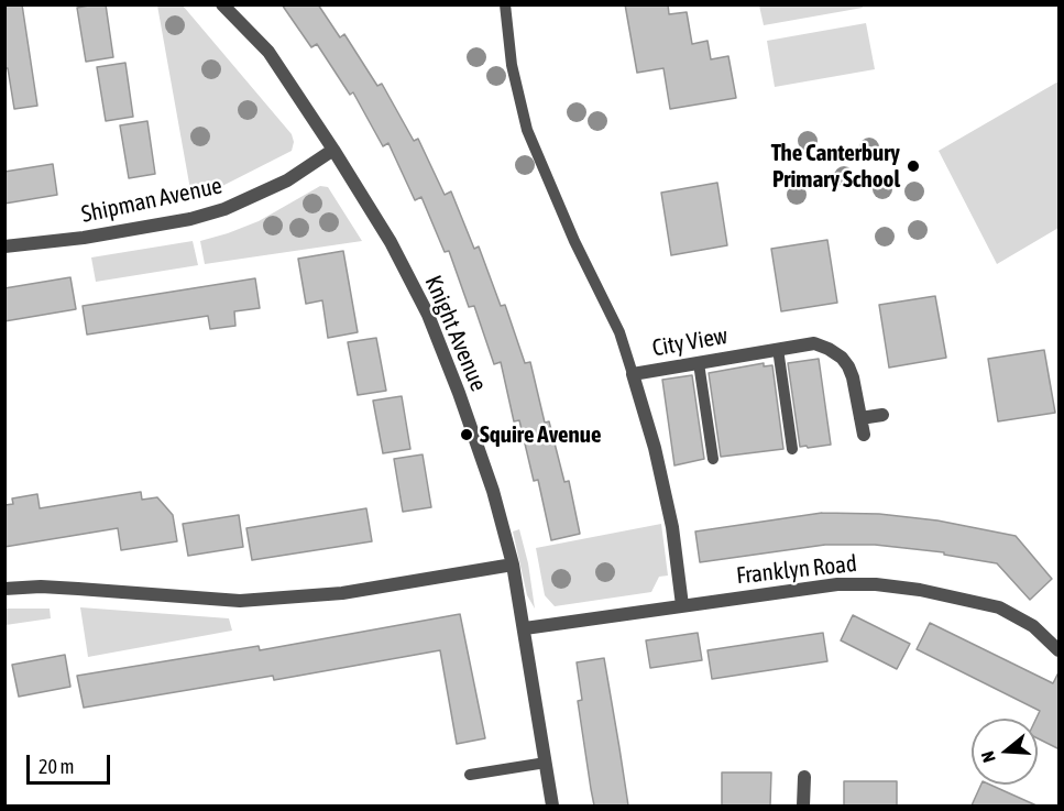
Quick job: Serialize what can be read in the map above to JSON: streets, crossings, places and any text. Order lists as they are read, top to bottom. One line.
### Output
{"streets":{"street":["Shipman Avenue","Knight Avenue","City View","Franklyn Road"]},"crossings":[["Shipman Avenue","Knight Avenue"],["Knight Avenue","Franklyn Road"],["City View","Franklyn Road"]],"places":["The Canterbury Primary School","Squire Avenue"],"scale_bar":"20 m","north":"left"}
